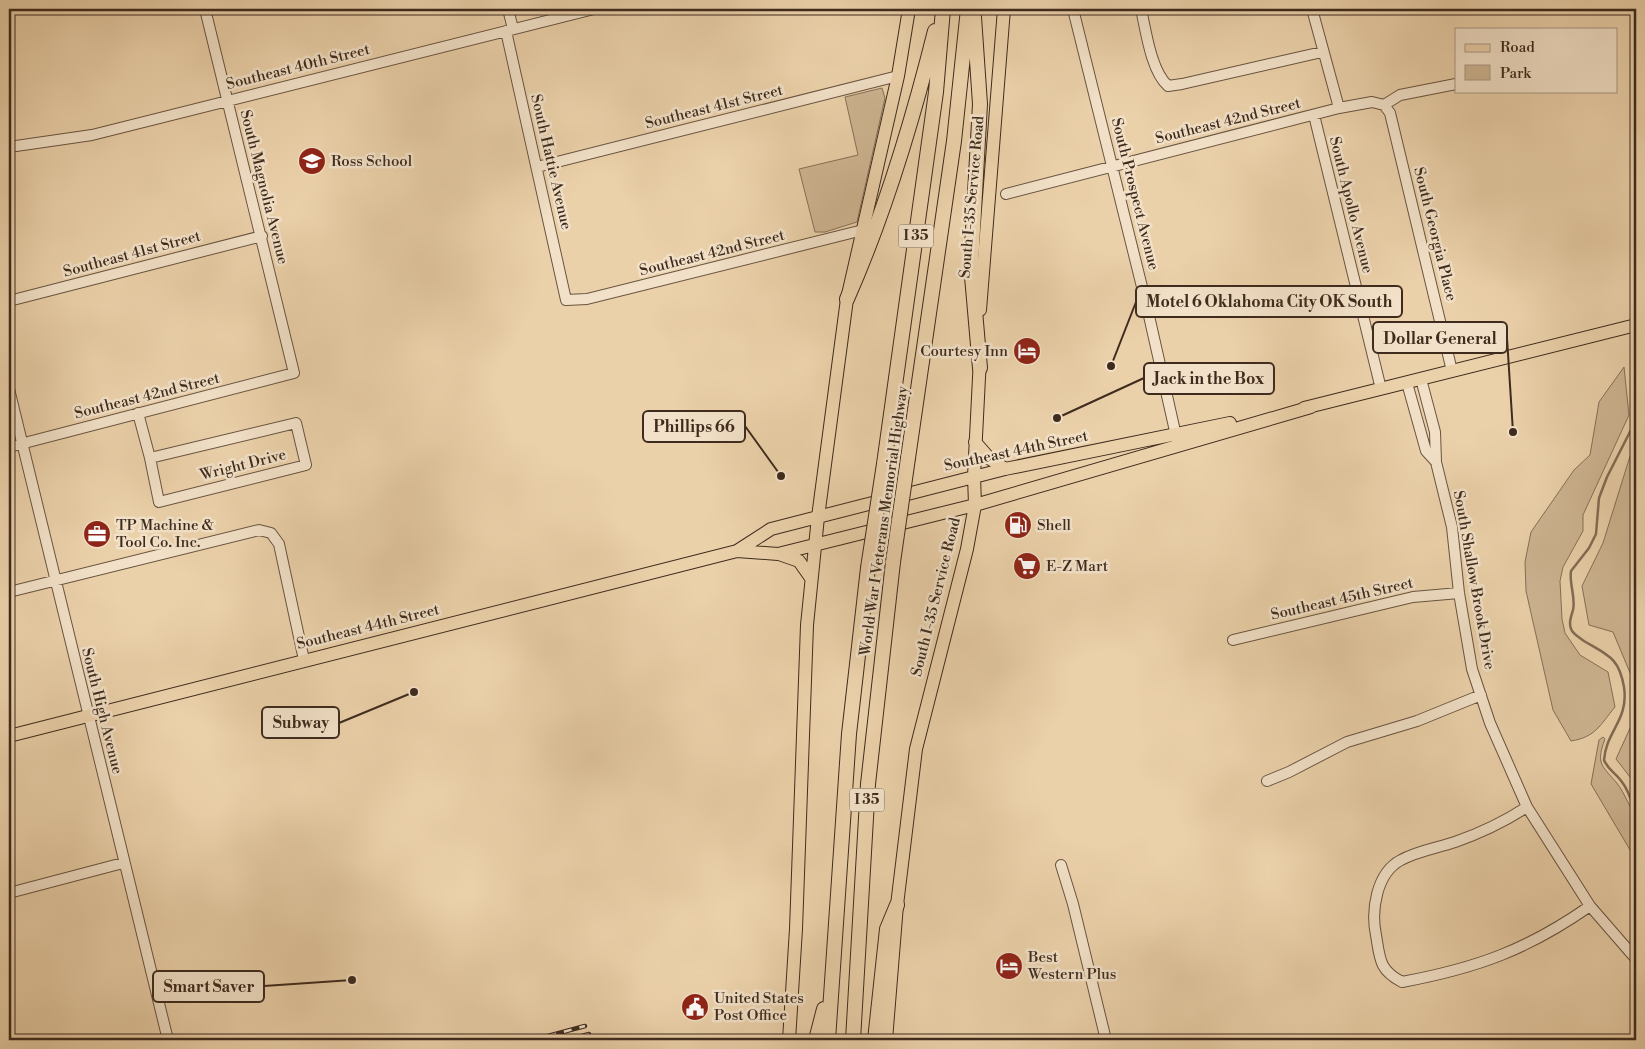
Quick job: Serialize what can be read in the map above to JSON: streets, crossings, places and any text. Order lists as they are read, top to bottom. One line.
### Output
{"streets":{"highway":["I 35","World War I Veterans Memorial Highway"],"main road":["South I-35 Service Road","Southeast 44th Street"],"street":["Southeast 40th Street","Southeast 41st Street","Southeast 42nd Street","South Hattie Avenue","South Magnolia Avenue","South Prospect Avenue","South Apollo Avenue","South Georgia Place","Wright Drive","South Shallow Brook Drive","Southeast 45th Street","South High Avenue"]},"crossings":[["Southeast 40th Street","South Hattie Avenue"],["Southeast 40th Street","South Magnolia Avenue"],["Southeast 41st Street","South Hattie Avenue"],["Southeast 41st Street","South Magnolia Avenue"],["Southeast 42nd Street","South Hattie Avenue"],["Southeast 42nd Street","South Magnolia Avenue"],["Southeast 42nd Street","South Prospect Avenue"],["Southeast 42nd Street","South Apollo Avenue"],["Southeast 42nd Street","South Georgia Place"],["Southeast 42nd Street","Wright Drive"],["Southeast 42nd Street","South High Avenue"],["South Prospect Avenue","Southeast 44th Street"],["South I-35 Service Road","Southeast 44th Street"],["South Apollo Avenue","Southeast 44th Street"],["South Georgia Place","Southeast 44th Street"],["Southeast 44th Street","South Shallow Brook Drive"],["Southeast 44th Street","South High Avenue"],["South Shallow Brook Drive","Southeast 45th Street"]],"places":{"school or university":["Ross School"],"hotel":["Courtesy Inn","Best Western Plus"],"other":["Motel 6 Oklahoma City OK South","Jack in the Box","Dollar General","Phillips 66","Subway","Smart Saver"],"fuel station":["Shell"],"office":["TP Machine & Tool Co. Inc."],"supermarket":["E-Z Mart"],"public building":["United States Post Office"]},"legend":["Road","Park"]}
